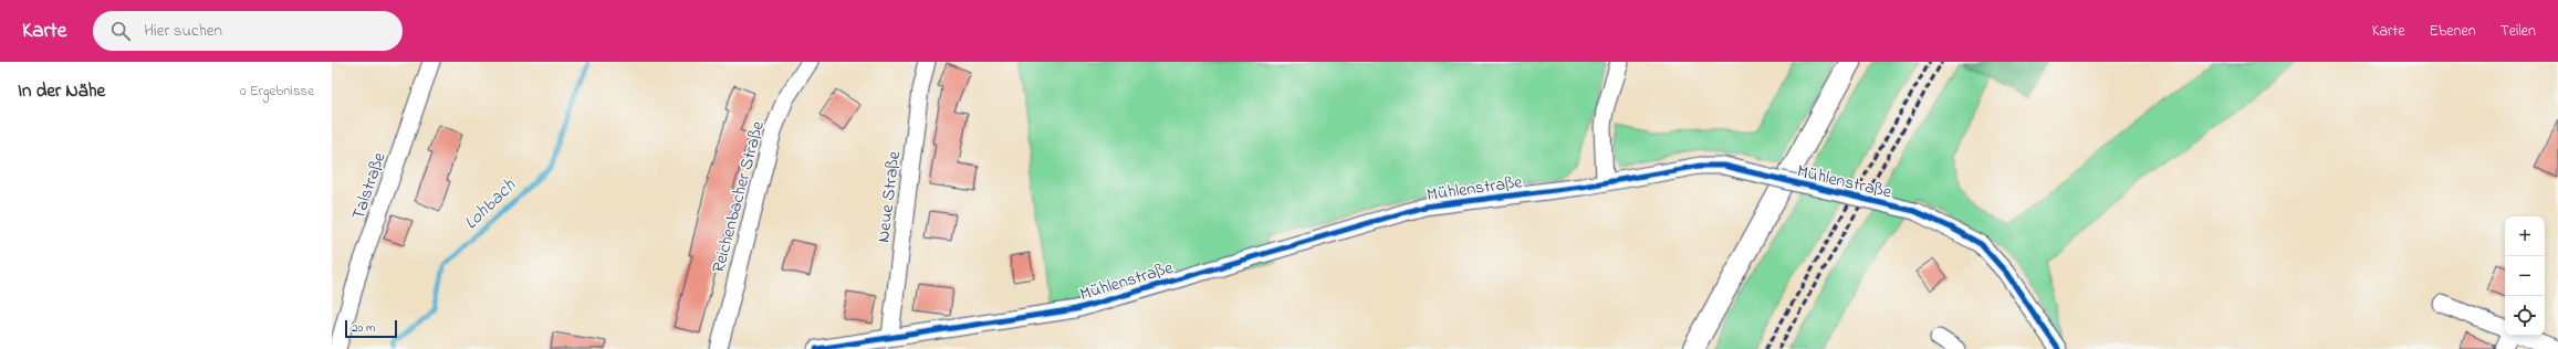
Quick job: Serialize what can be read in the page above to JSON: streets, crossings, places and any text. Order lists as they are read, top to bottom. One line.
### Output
{"streets":{"street":["Mühlenstraße","Talstraße","Reichenbacher Straße","Neue Straße"]},"crossings":[["Mühlenstraße","Neue Straße"]],"water":["Lohbach"],"scale_bar":"20 m","page":{"header":"Karte","search":"Hier suchen","nav":["Karte","Ebenen","Teilen"],"heading":["In der Nähe","0 Ergebnisse"],"map_buttons":["+","−"],"scale":"20 m"}}
